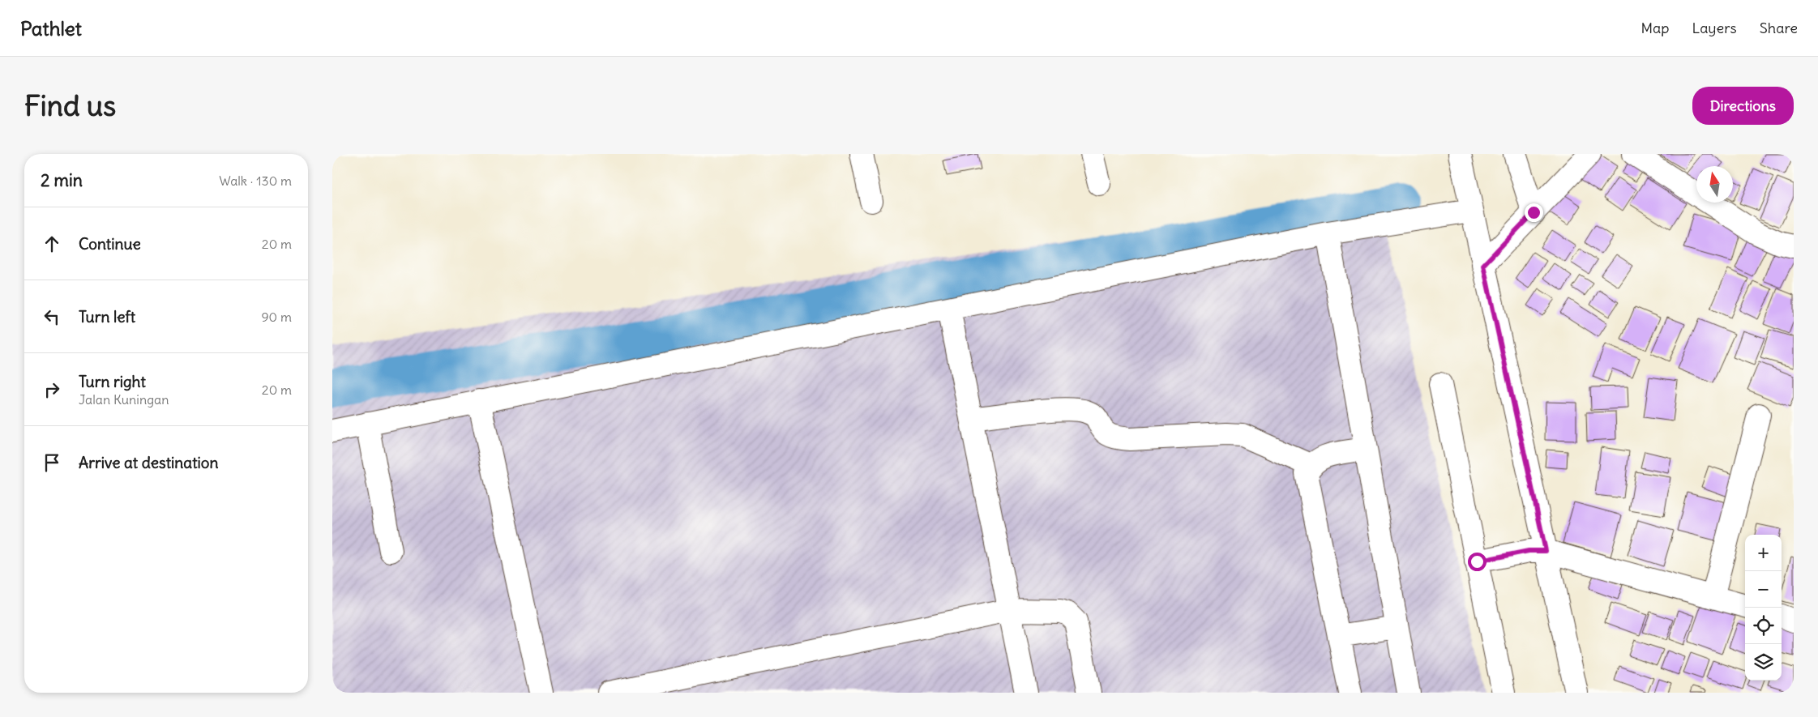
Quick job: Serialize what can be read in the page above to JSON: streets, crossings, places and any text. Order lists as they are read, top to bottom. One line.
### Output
{"north":"top","page":{"header":"Pathlet","nav":["Map","Layers","Share"],"buttons":"Directions","title":"Find us","heading":["2 min","Walk · 130 m"],"list":[["Continue","20 m"],["Turn left","90 m"],["Turn right","Jalan Kuningan","20 m"],"Arrive at destination"],"map_buttons":["+","−"]}}
